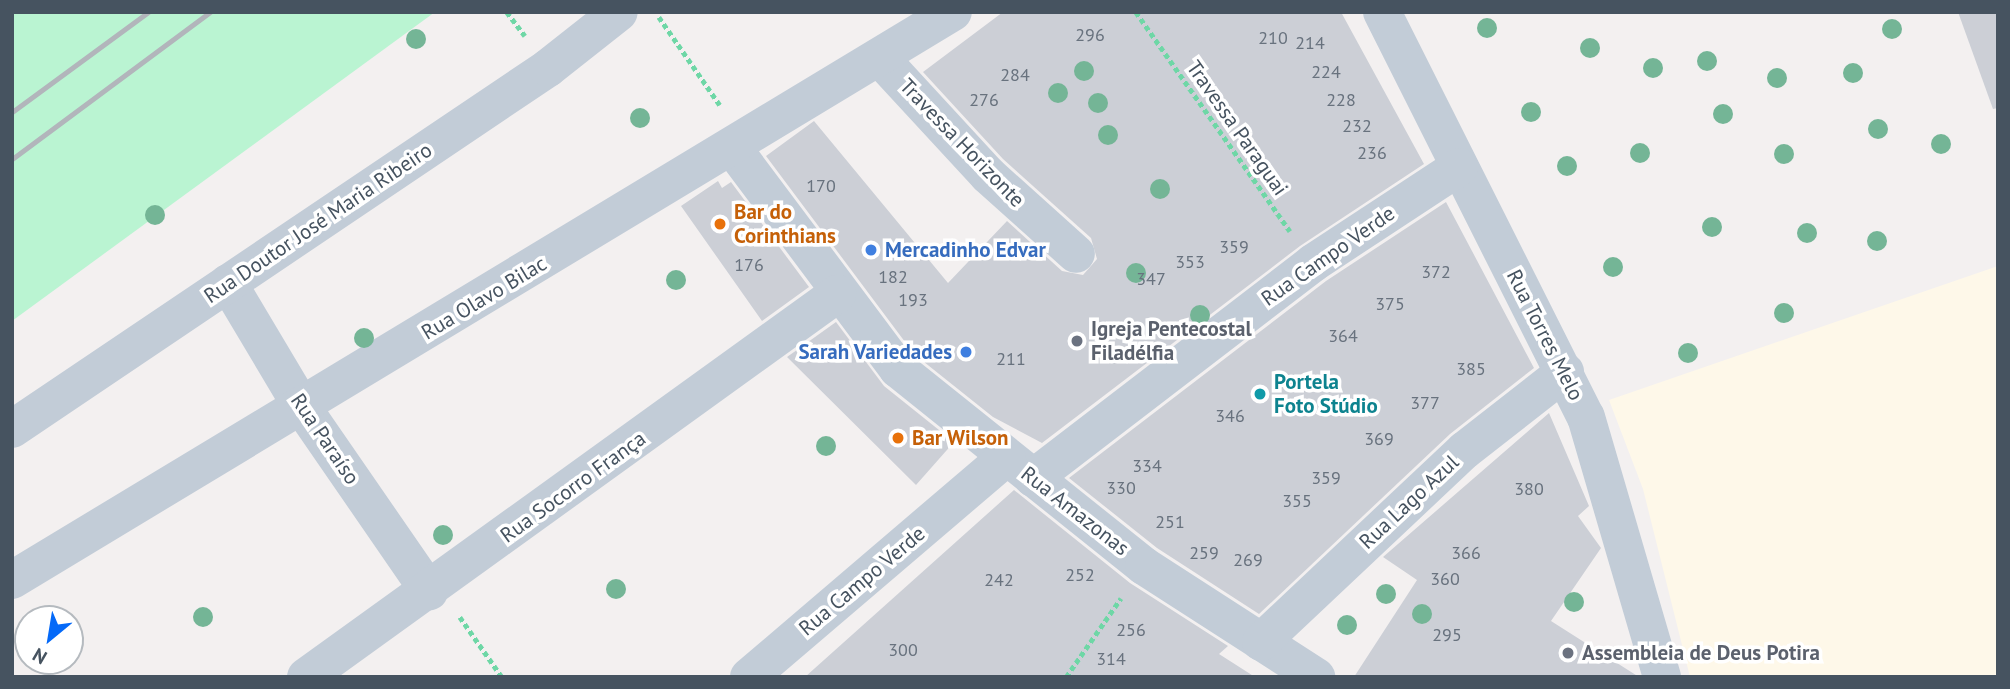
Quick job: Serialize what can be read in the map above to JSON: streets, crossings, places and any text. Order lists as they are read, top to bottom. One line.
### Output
{"streets":{"street":["Travessa Horizonte","Rua Doutor José Maria Ribeiro","Rua Campo Verde","Rua Olavo Bilac","Rua Torres Melo","Rua Paraíso","Rua Socorro França","Rua Lago Azul","Rua Amazonas"],"path":["Travessa Paraguai"]},"crossings":[["Travessa Paraguai","Rua Campo Verde"],["Travessa Horizonte","Rua Olavo Bilac"],["Rua Doutor José Maria Ribeiro","Rua Paraíso"],["Rua Campo Verde","Rua Torres Melo"],["Rua Campo Verde","Rua Amazonas"],["Rua Olavo Bilac","Rua Paraíso"],["Rua Olavo Bilac","Rua Amazonas"],["Rua Torres Melo","Rua Lago Azul"],["Rua Paraíso","Rua Socorro França"],["Rua Socorro França","Rua Amazonas"],["Rua Lago Azul","Rua Amazonas"]],"places":["Bar do Corinthians","Mercadinho Edvar","Igreja Pentecostal Filadélfia","Sarah Variedades","Portela Foto Stúdio","Bar Wilson","Assembleia de Deus Potira"],"house_numbers":["296","210","214","224","284","276","228","232","236","170","359","353","176","372","182","347","193","375","364","211","385","377","346","369","334","359","330","380","355","251","259","366","269","252","360","242","256","295","300","314"],"north":"bottom left"}
